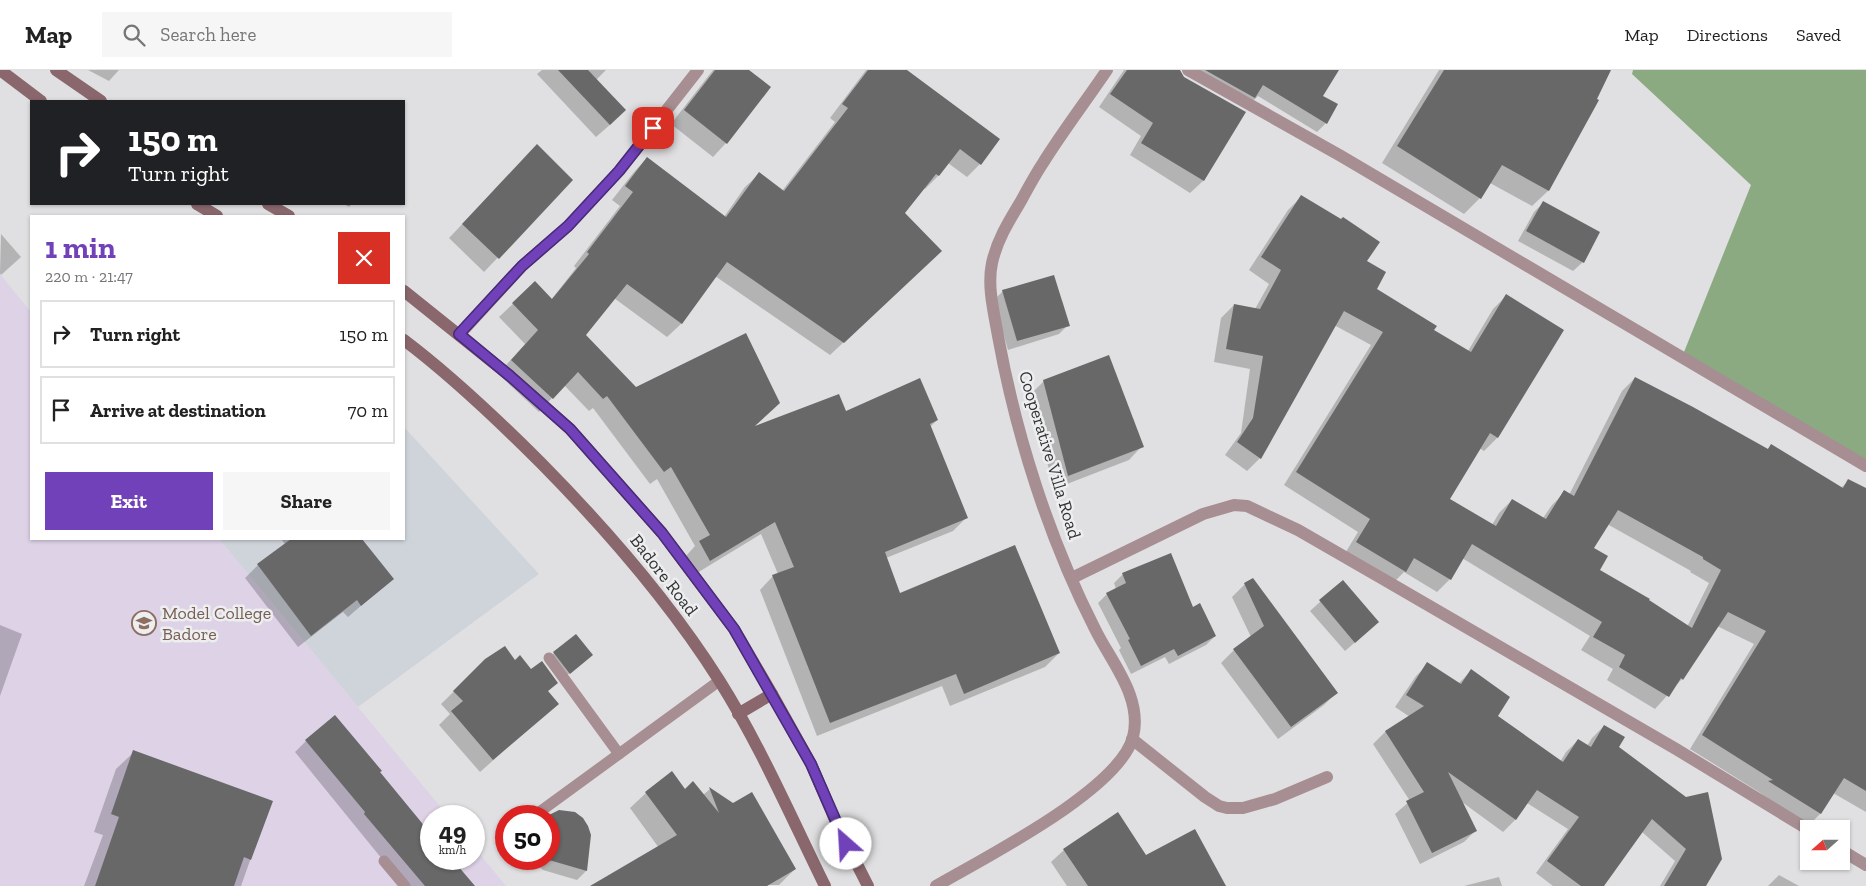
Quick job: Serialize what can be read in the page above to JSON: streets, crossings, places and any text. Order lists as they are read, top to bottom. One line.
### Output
{"streets":{"main road":["Badore Road"],"street":["Cooperative Villa Road"]},"places":{"school or university":["Model College Badore"]},"north":"left","page":{"header":"Map","search":"Search here","nav":["Map","Directions","Saved"],"turn":["150 m","Turn right"],"heading":["1 min","220 m · 21:47"],"list":[{"name":"Turn right","value":"150 m"},{"name":"Arrive at destination","value":"70 m"}],"buttons":["Exit","Share"],"speed":"49 km/h","limit":"50"}}
